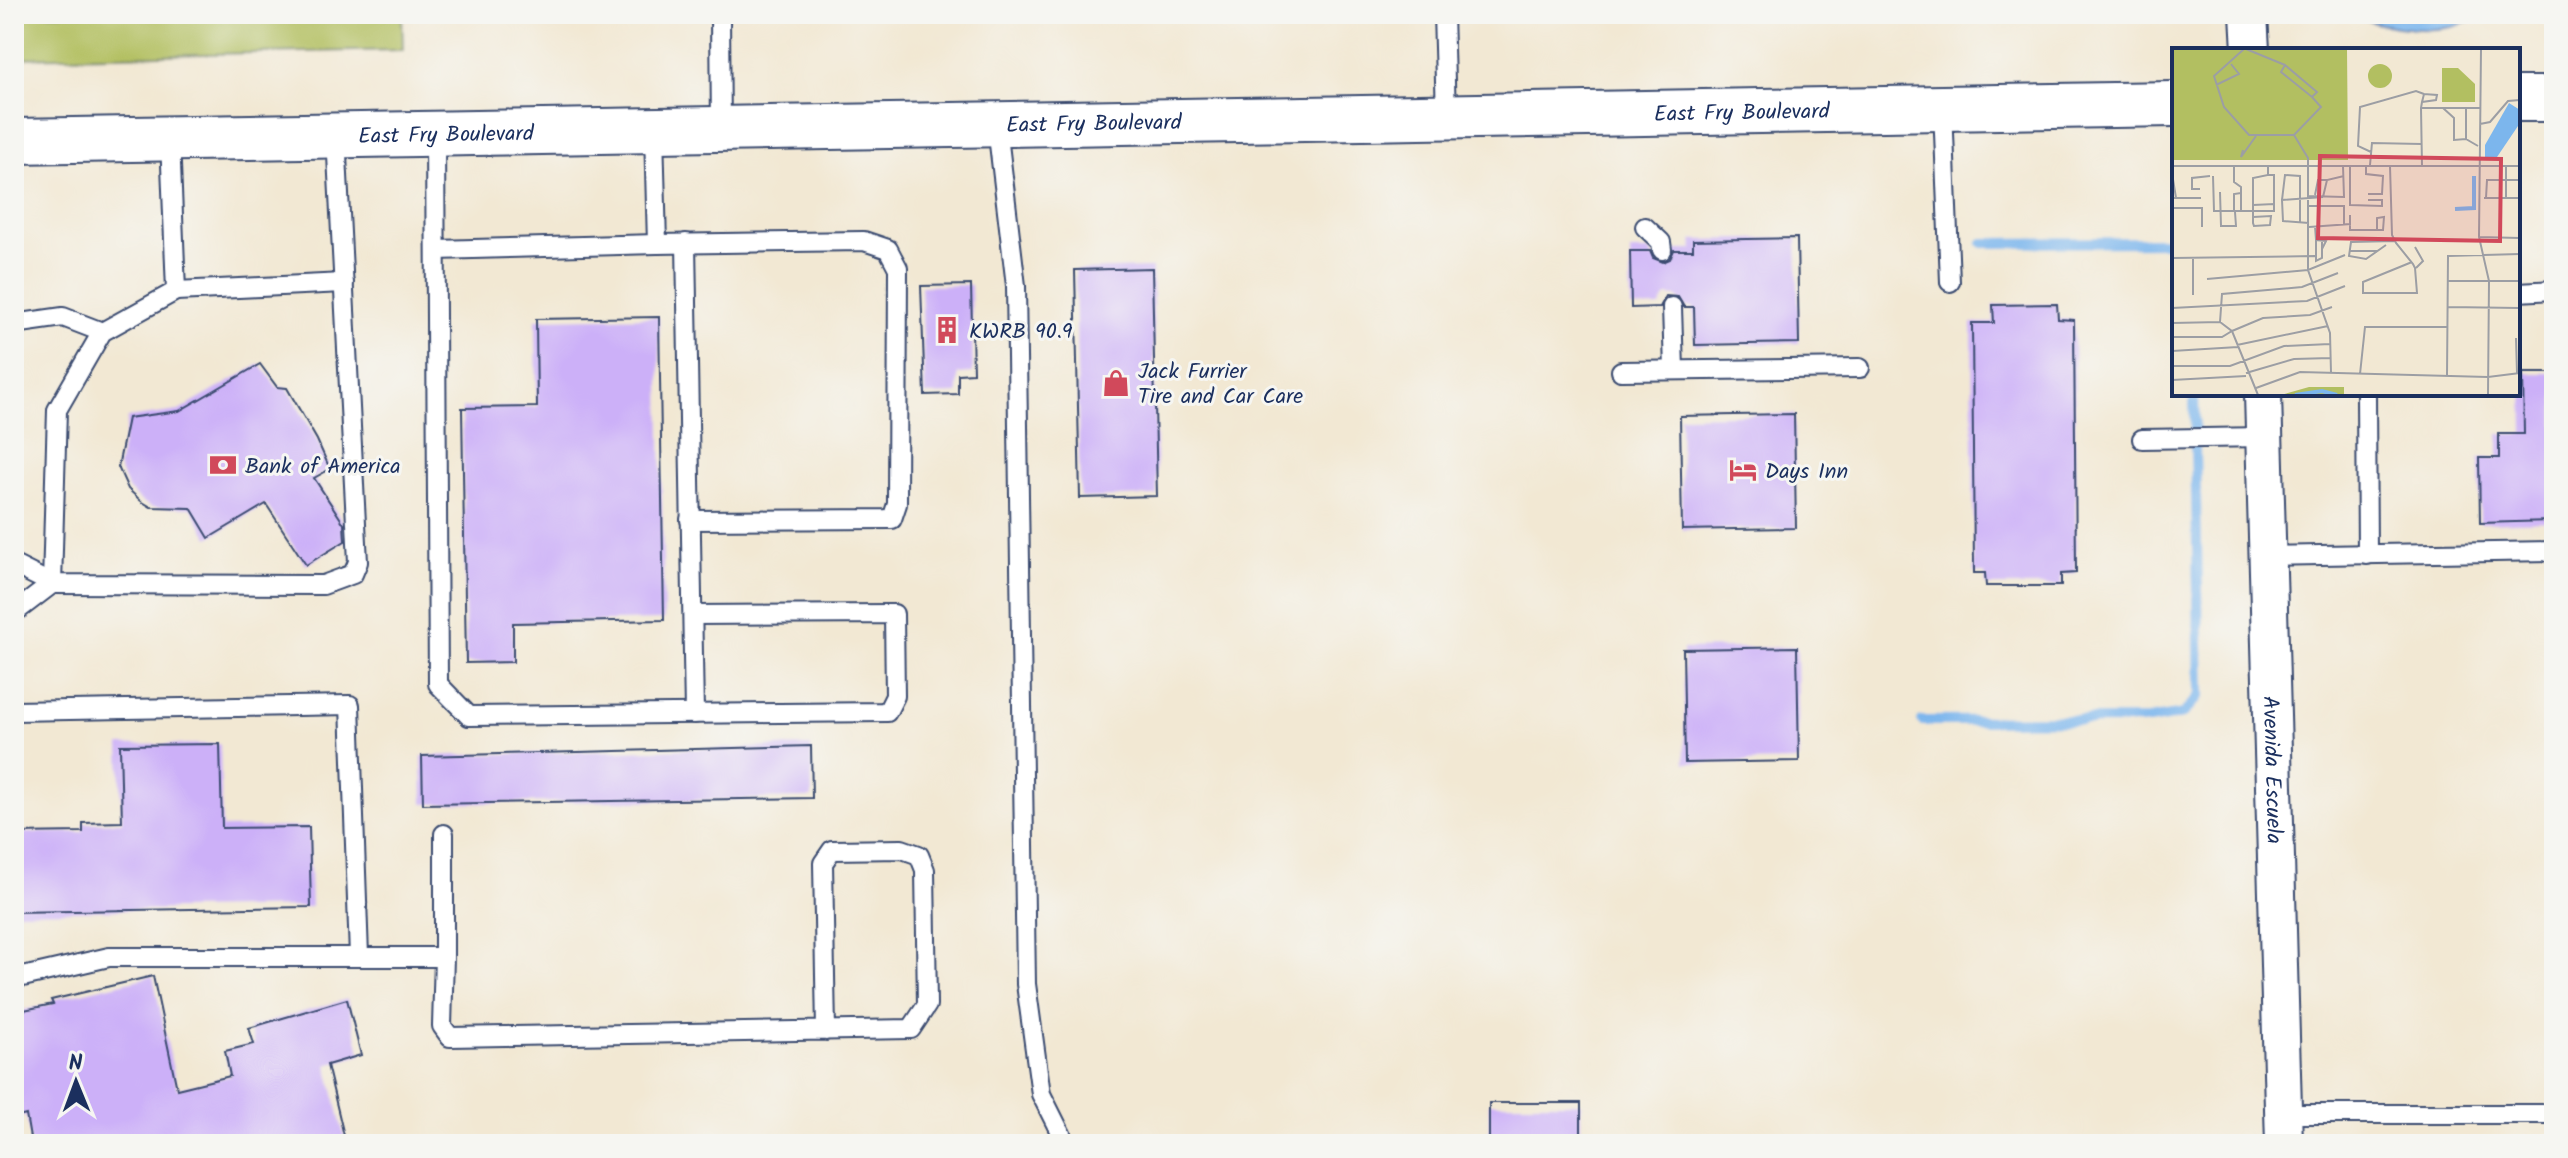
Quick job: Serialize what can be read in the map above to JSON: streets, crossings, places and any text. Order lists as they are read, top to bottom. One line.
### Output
{"streets":{"main road":["East Fry Boulevard"],"street":["Avenida Escuela"]},"places":{"building":["KWRB 90.9"],"shop":["Jack Furrier Tire and Car Care"],"bank":["Bank of America"],"hotel":["Days Inn"]},"north":"top"}
